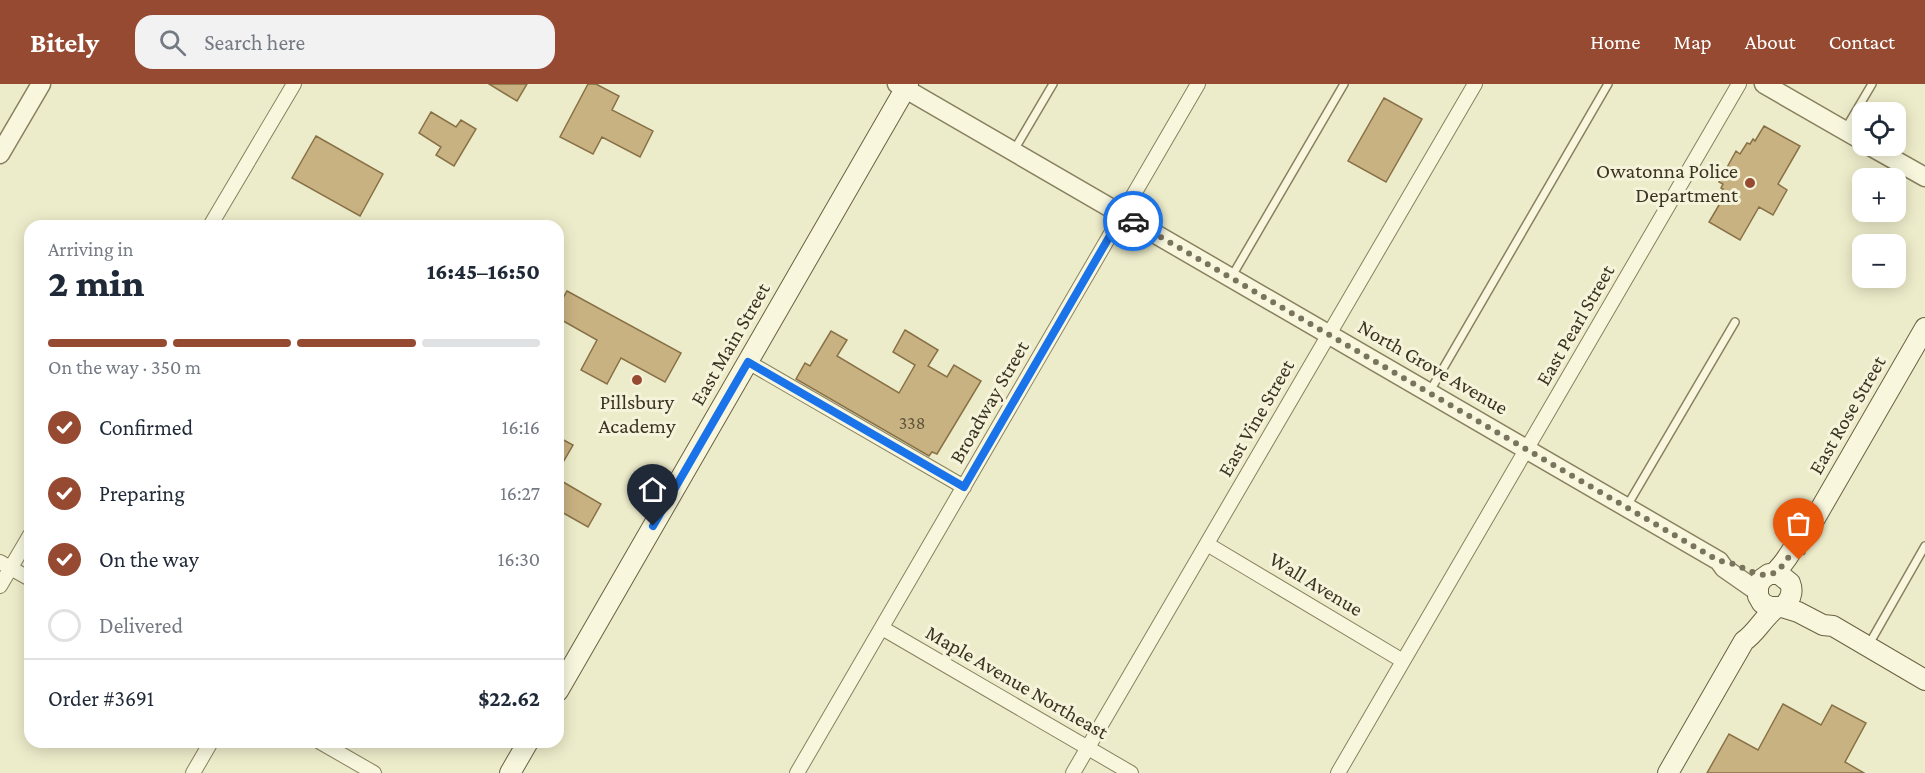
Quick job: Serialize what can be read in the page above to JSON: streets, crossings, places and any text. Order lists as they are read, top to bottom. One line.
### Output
{"streets":{"main road":["East Main Street","North Grove Avenue","East Rose Street"],"street":["East Pearl Street","Broadway Street","East Vine Street","Wall Avenue","Maple Avenue Northeast"]},"crossings":[["East Pearl Street","North Grove Avenue"],["East Pearl Street","Wall Avenue"],["East Main Street","North Grove Avenue"],["North Grove Avenue","Broadway Street"],["North Grove Avenue","East Rose Street"],["North Grove Avenue","East Vine Street"],["Broadway Street","Maple Avenue Northeast"],["East Vine Street","Wall Avenue"],["East Vine Street","Maple Avenue Northeast"]],"places":["Owatonna Police Department","Pillsbury Academy"],"house_numbers":["338"],"page":{"header":"Bitely","search":"Search here","nav":["Home","Map","About","Contact"],"map_buttons":["+","−"],"heading":["2 min","Arriving in","16:45–16:50"],"panel":["Order #3691","$22.62"],"bar":"On the way · 350 m","list":[["Confirmed","16:16"],["Preparing","16:27"],["On the way","16:30"],"Delivered"]}}
